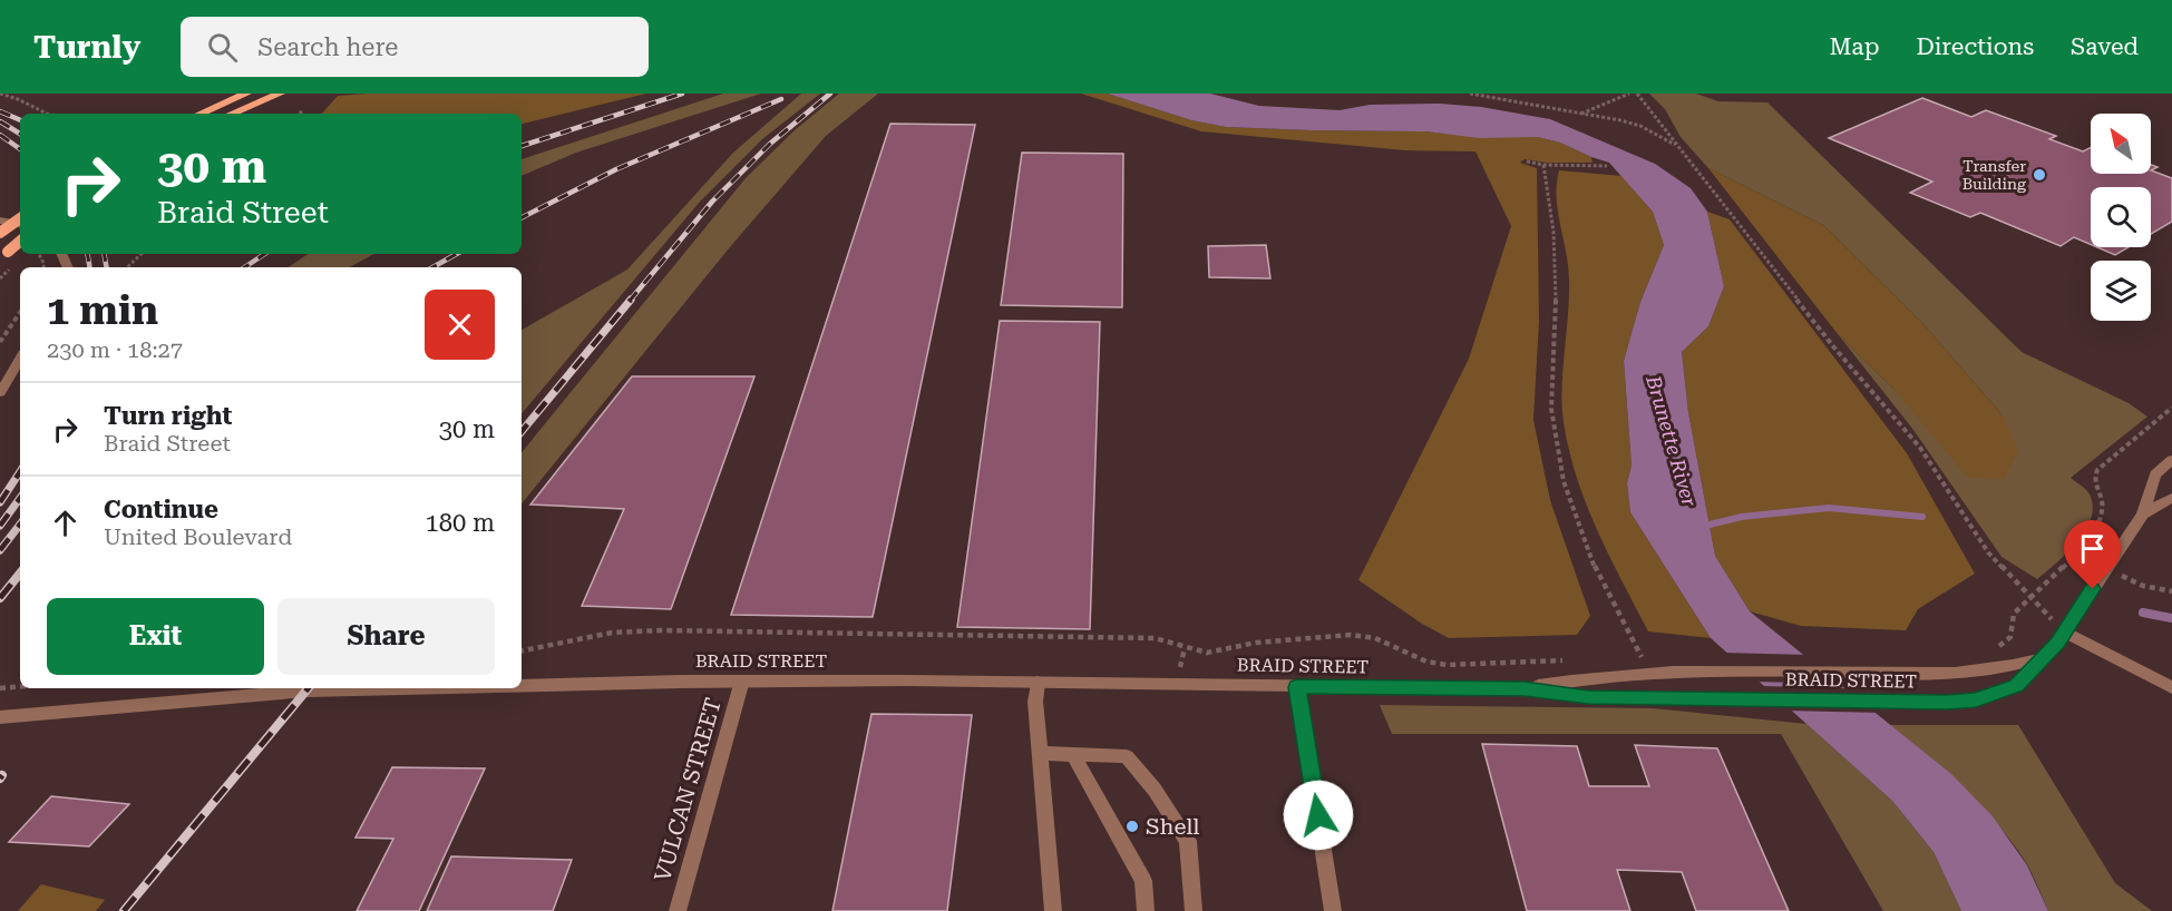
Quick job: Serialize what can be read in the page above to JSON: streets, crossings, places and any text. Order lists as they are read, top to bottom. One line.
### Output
{"streets":{"street":["BRAID STREET","VULCAN STREET"]},"crossings":[["BRAID STREET","VULCAN STREET"]],"water":["Brunette River"],"places":["Transfer Building","Shell"],"north":"top left","page":{"header":"Turnly","search":"Search here","nav":["Map","Directions","Saved"],"turn":["30 m","Braid Street"],"heading":["1 min","230 m · 18:27"],"list":[{"name":"Turn right","note":"Braid Street","value":"30 m"},{"name":"Continue","note":"United Boulevard","value":"180 m"}],"buttons":["Exit","Share"]}}
